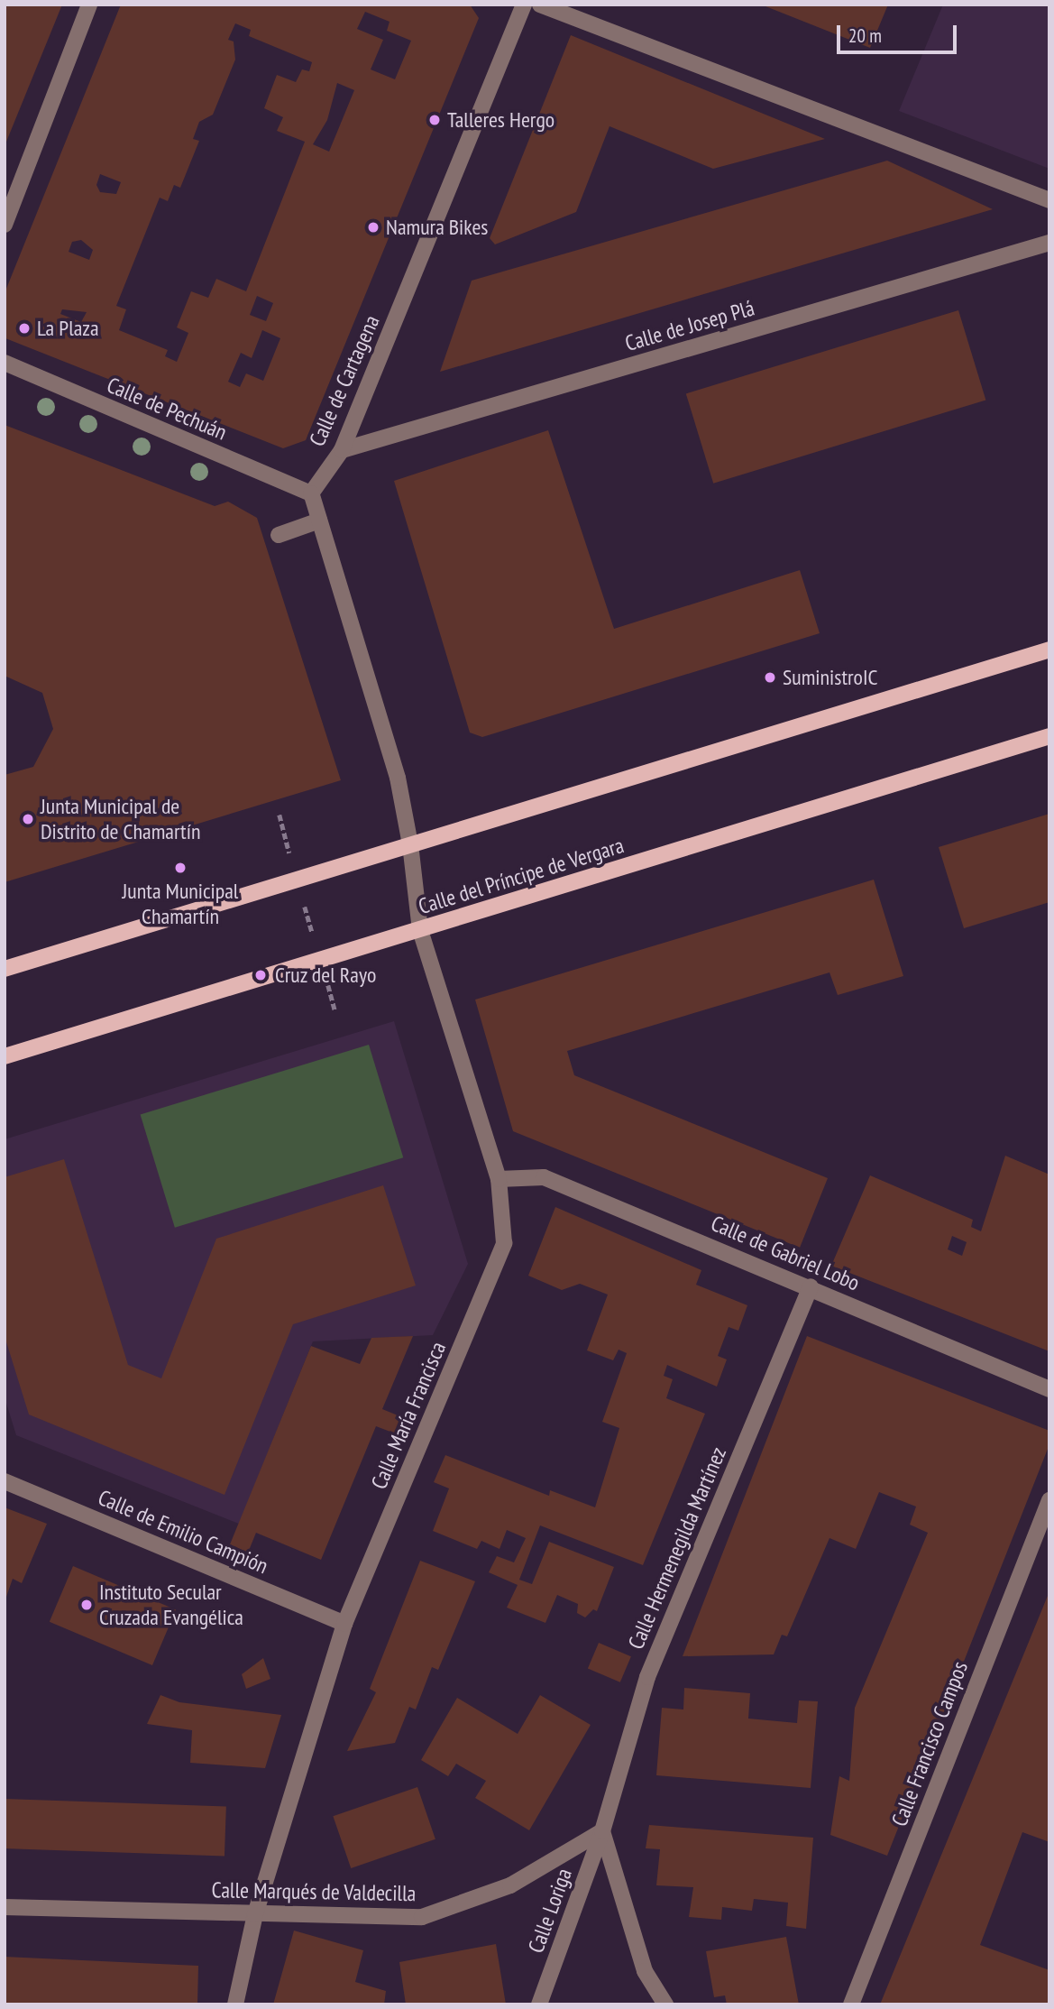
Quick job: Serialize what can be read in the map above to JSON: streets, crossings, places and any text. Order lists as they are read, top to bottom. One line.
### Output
{"streets":{"main road":["Calle del Príncipe de Vergara"],"street":["Calle de Josep Plá","Calle de Cartagena","Calle de Pechuán","Calle de Gabriel Lobo","Calle María Francisca","Calle de Emilio Campión","Calle Hermenegilda Martínez","Calle Francisco Campos","Calle Marqués de Valdecilla","Calle Loriga"]},"crossings":[["Calle de Josep Plá","Calle de Cartagena"],["Calle de Cartagena","Calle de Pechuán"],["Calle del Príncipe de Vergara","Calle María Francisca"],["Calle de Gabriel Lobo","Calle María Francisca"],["Calle de Gabriel Lobo","Calle Hermenegilda Martínez"],["Calle María Francisca","Calle de Emilio Campión"],["Calle María Francisca","Calle Marqués de Valdecilla"],["Calle Hermenegilda Martínez","Calle Marqués de Valdecilla"],["Calle Hermenegilda Martínez","Calle Loriga"],["Calle Marqués de Valdecilla","Calle Loriga"]],"places":["Talleres Hergo","Namura Bikes","La Plaza","SuministroIC","Junta Municipal de Distrito de Chamartín","Junta Municipal Chamartín","Cruz del Rayo","Instituto Secular Cruzada Evangélica"],"scale_bar":"20 m"}
